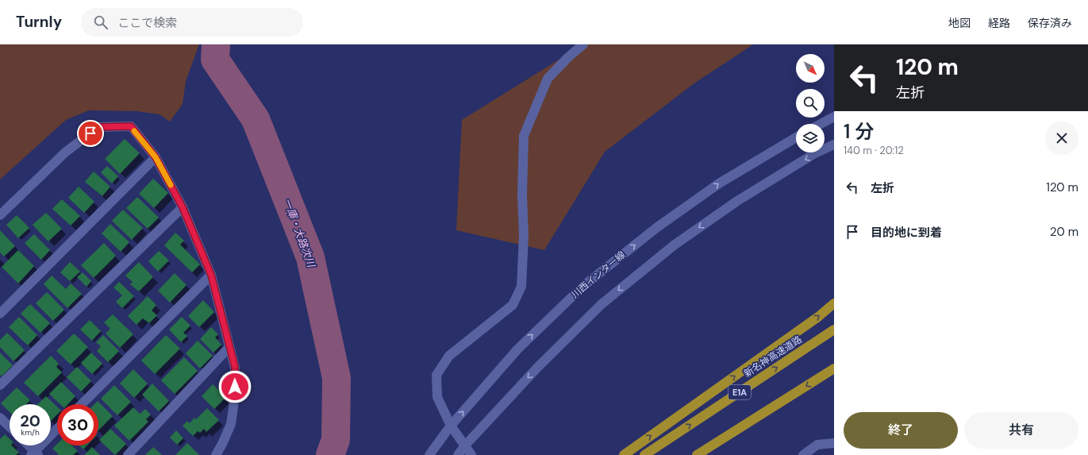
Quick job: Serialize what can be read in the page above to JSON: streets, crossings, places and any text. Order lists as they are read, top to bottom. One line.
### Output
{"streets":{"highway":["新名神高速道路","E1A"],"street":["川西インター線"]},"water":["一庫・大路次川"],"north":"bottom right","page":{"header":"Turnly","search":"ここで検索","nav":["地図","経路","保存済み"],"turn":["120 m","左折"],"heading":["1 分","140 m · 20:12"],"list":[{"name":"左折","value":"120 m"},{"name":"目的地に到着","value":"20 m"}],"speed":"20 km/h","limit":"30","buttons":["終了","共有"]}}
